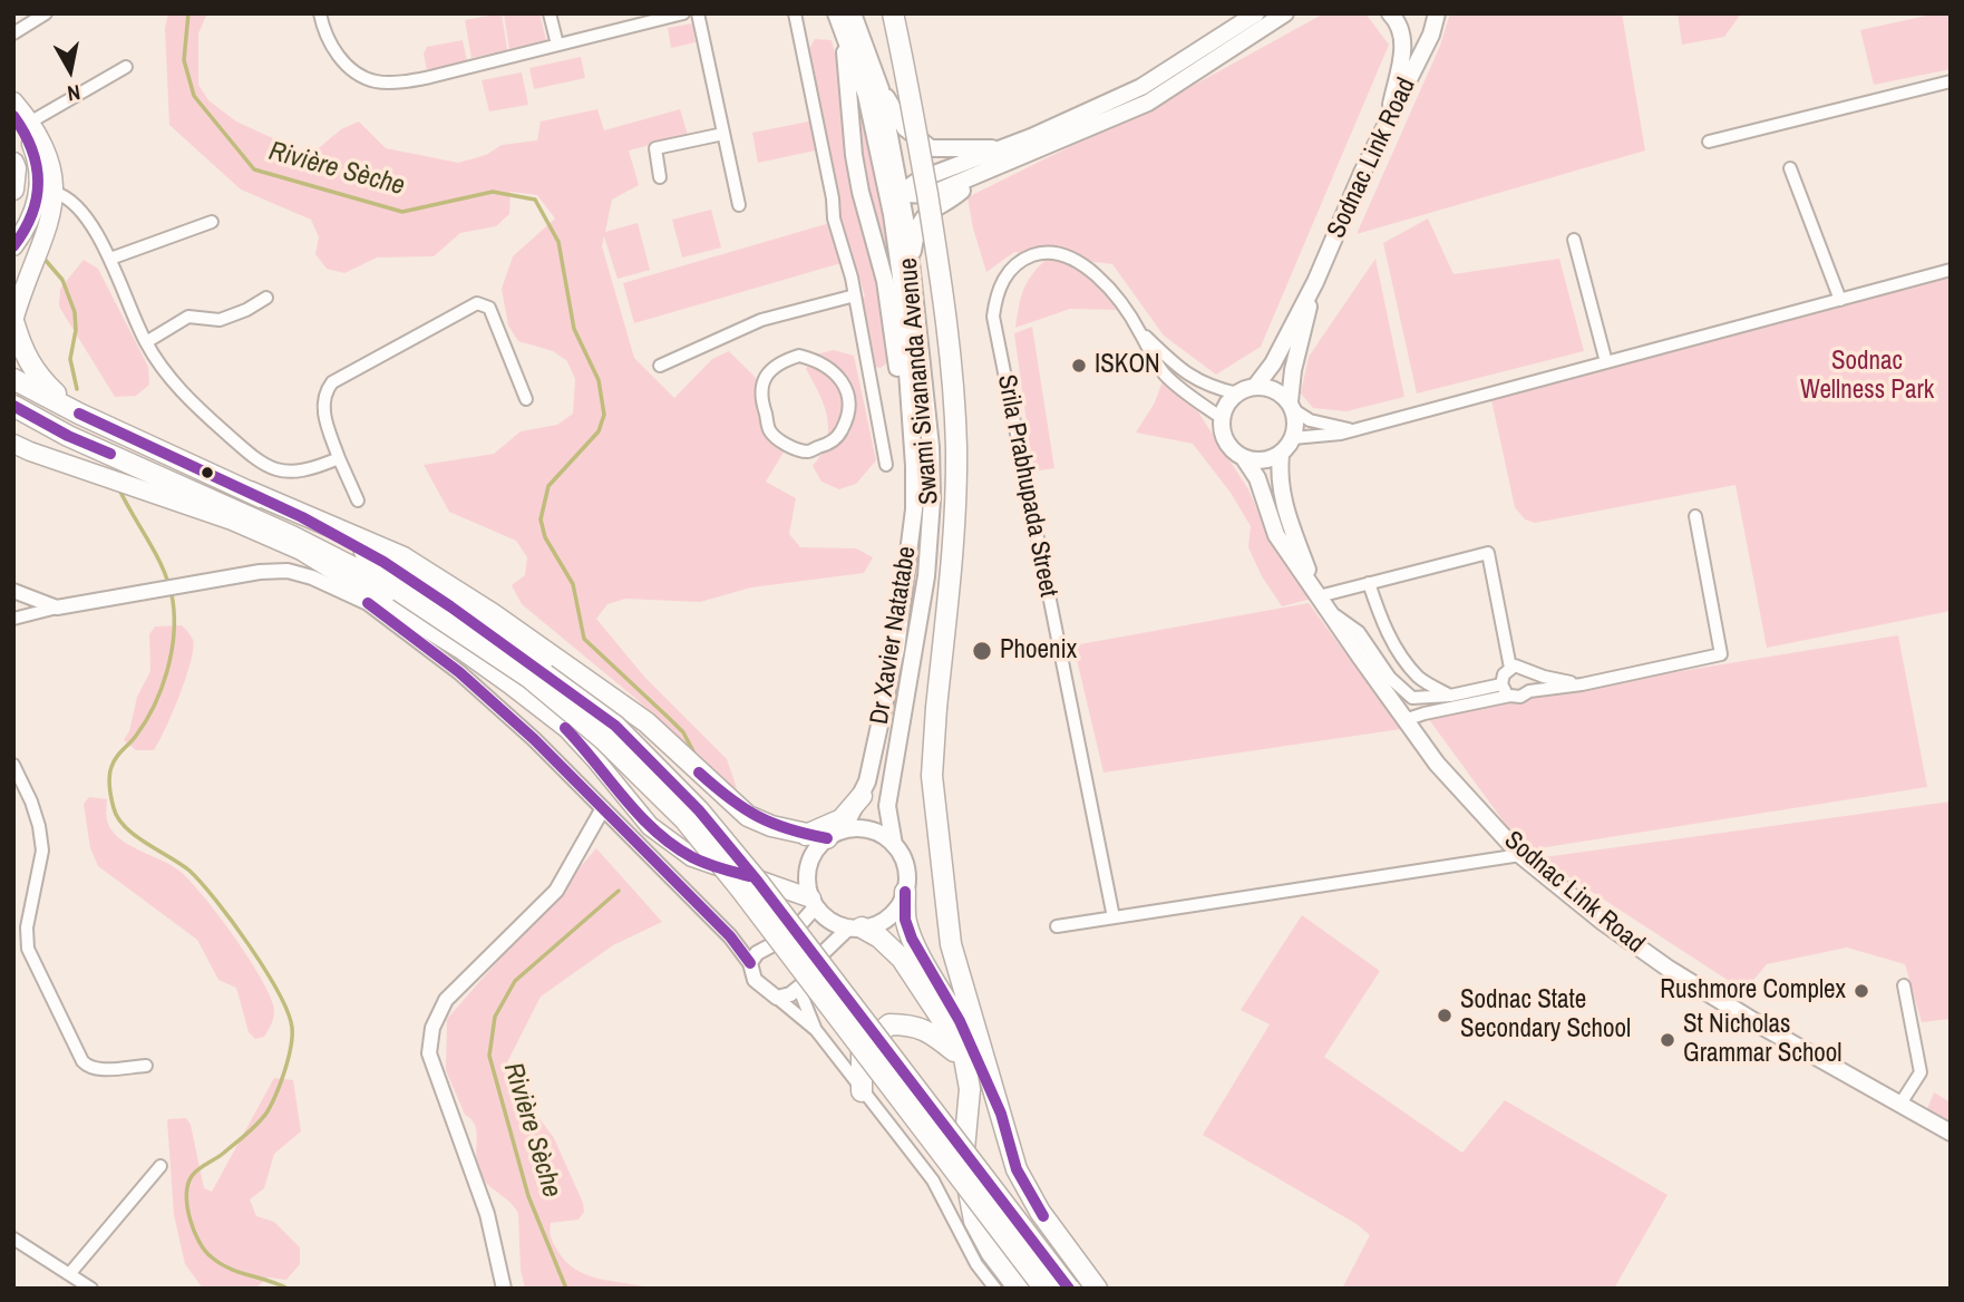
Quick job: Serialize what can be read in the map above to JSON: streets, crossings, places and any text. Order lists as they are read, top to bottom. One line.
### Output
{"streets":{"main road":["Sodnac Link Road","Swami Sivananda Avenue","Dr Xavier Natatabe"],"street":["Srila Prabhupada Street"]},"crossings":[["Swami Sivananda Avenue","Dr Xavier Natatabe"]],"water":["Rivière Sèche"],"parks":["Sodnac Wellness Park"],"places":["ISKON","Phoenix","Rushmore Complex","Sodnac State Secondary School","St Nicholas Grammar School"],"north":"bottom"}
